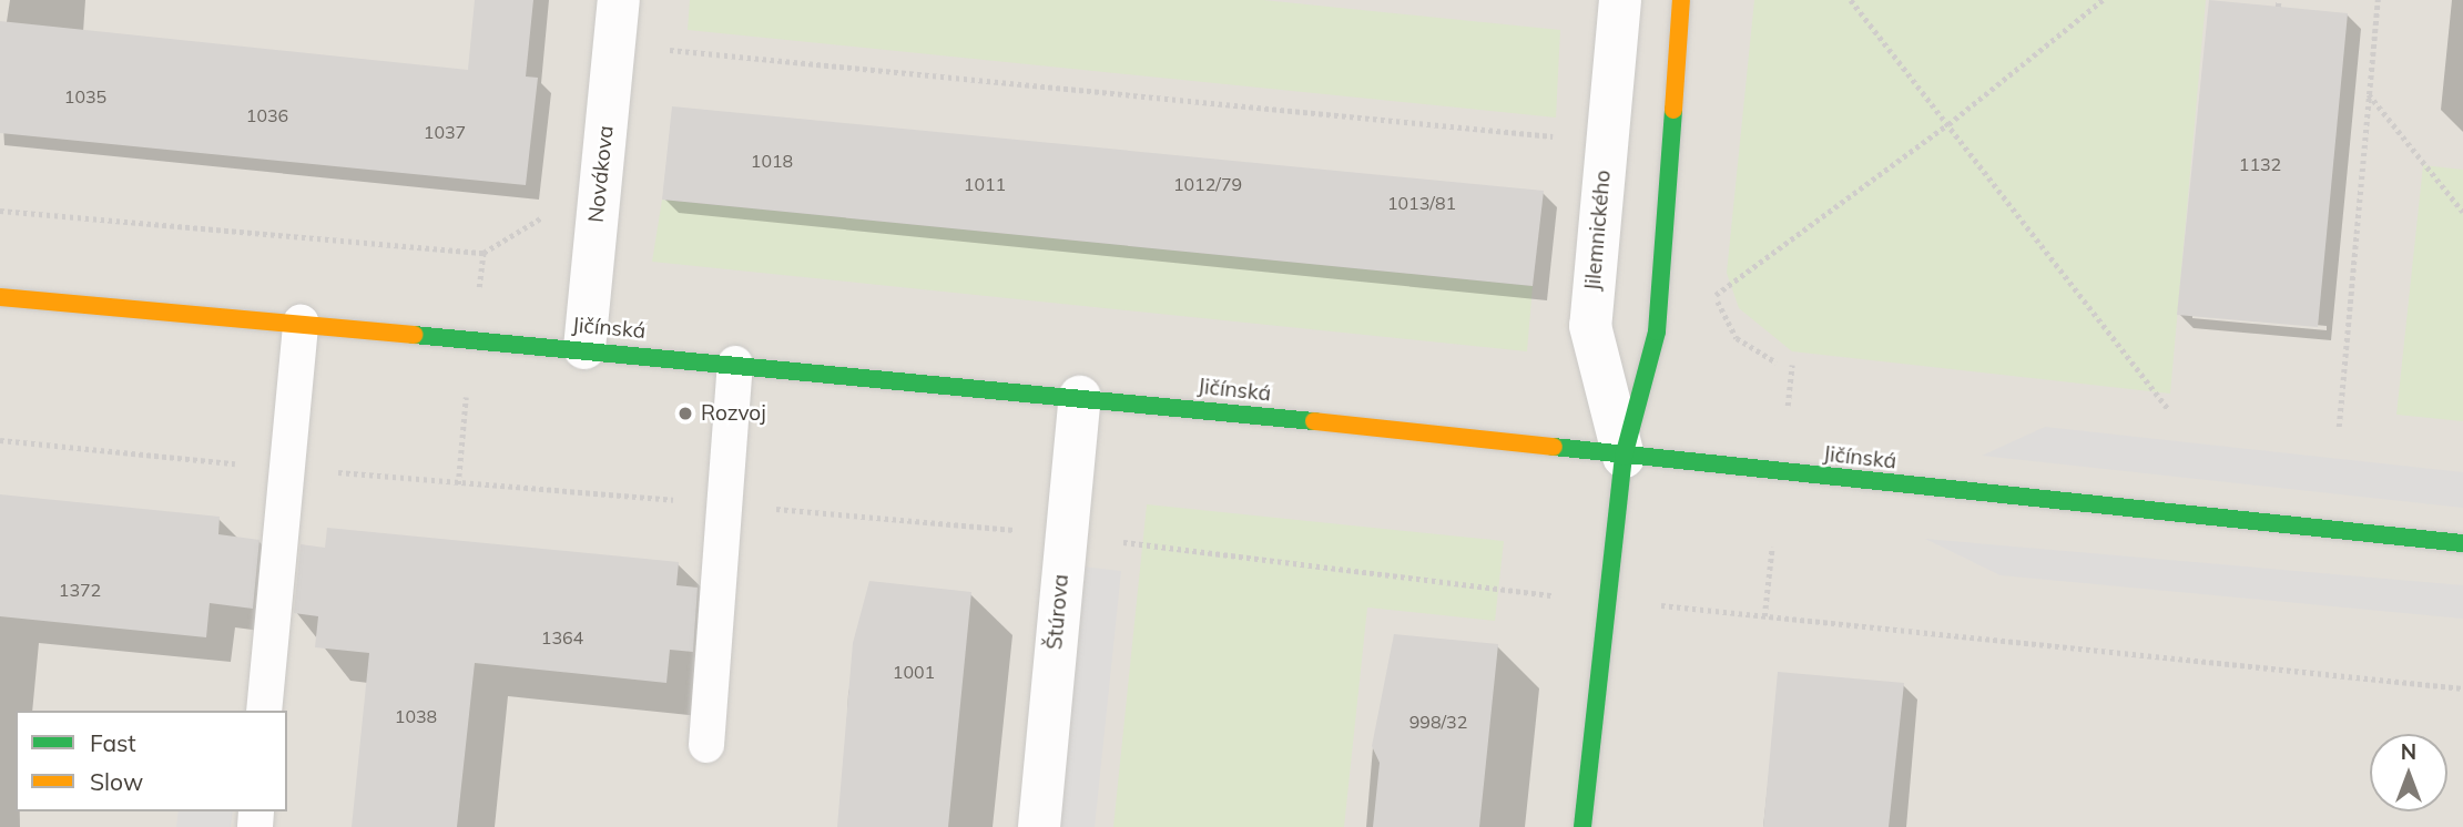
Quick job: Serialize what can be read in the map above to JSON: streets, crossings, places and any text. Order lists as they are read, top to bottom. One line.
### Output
{"streets":{"street":["Novákova","Jilemnického","Jičínská","Štúrova"]},"crossings":[["Novákova","Jičínská"],["Jilemnického","Jičínská"],["Jičínská","Štúrova"]],"places":["Rozvoj"],"house_numbers":["1035","1036","1037","1018","1132","1011","1012/79","1013/81","1372","1364","1001","1038","998/32"],"legend":["Fast","Slow"],"north":"top"}
